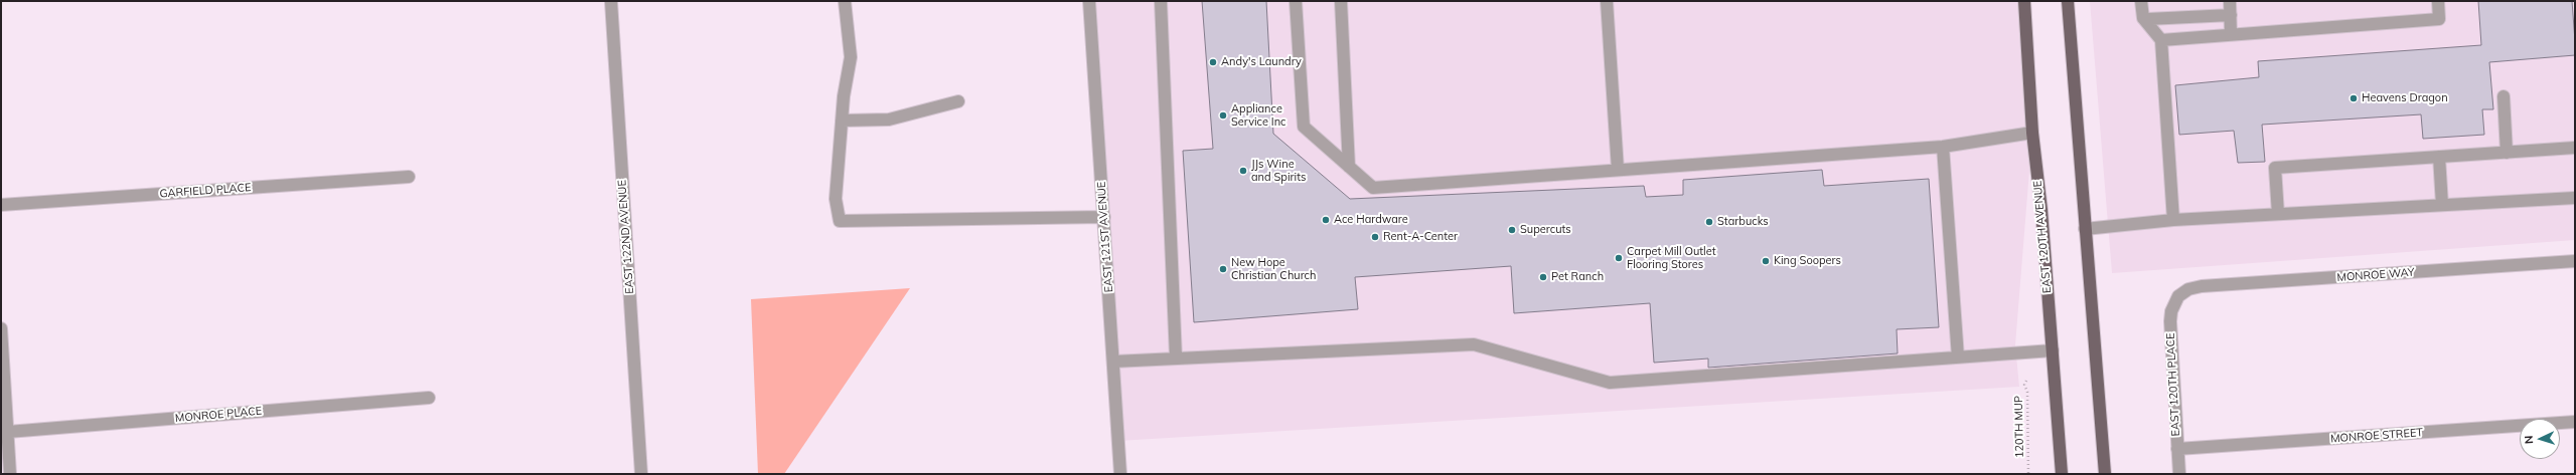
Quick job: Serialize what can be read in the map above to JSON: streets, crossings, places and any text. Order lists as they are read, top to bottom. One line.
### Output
{"streets":{"main road":["EAST 120TH AVENUE"],"street":["GARFIELD PLACE","EAST 122ND AVENUE","EAST 121ST AVENUE","MONROE WAY","EAST 120TH PLACE","MONROE PLACE","MONROE STREET"],"path":["120TH MUP"]},"crossings":[["MONROE WAY","EAST 120TH PLACE"],["EAST 120TH PLACE","MONROE STREET"]],"places":["Andy's Laundry","Heavens Dragon","Appliance Service Inc","JJs Wine and Spirits","Ace Hardware","Starbucks","Supercuts","Rent-A-Center","Carpet Mill Outlet Flooring Stores","King Soopers","New Hope Christian Church","Pet Ranch"],"north":"left"}
